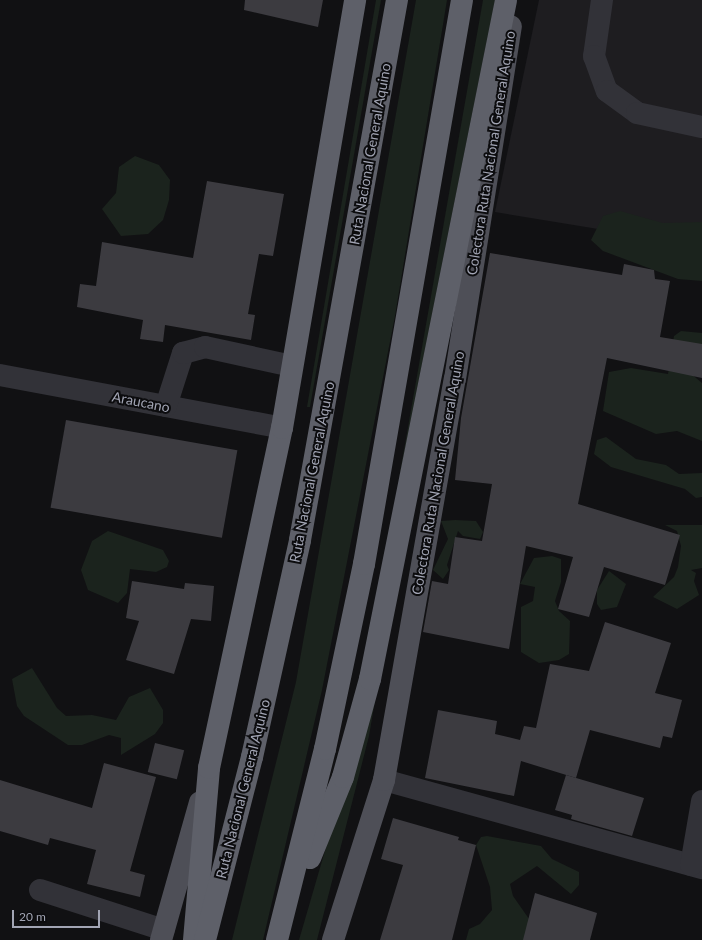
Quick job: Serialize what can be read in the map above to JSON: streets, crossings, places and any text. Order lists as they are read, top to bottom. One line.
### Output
{"streets":{"highway":["Ruta Nacional General Aquino"],"main road":["Colectora Ruta Nacional General Aquino"],"street":["Araucano"]},"scale_bar":"20 m"}
